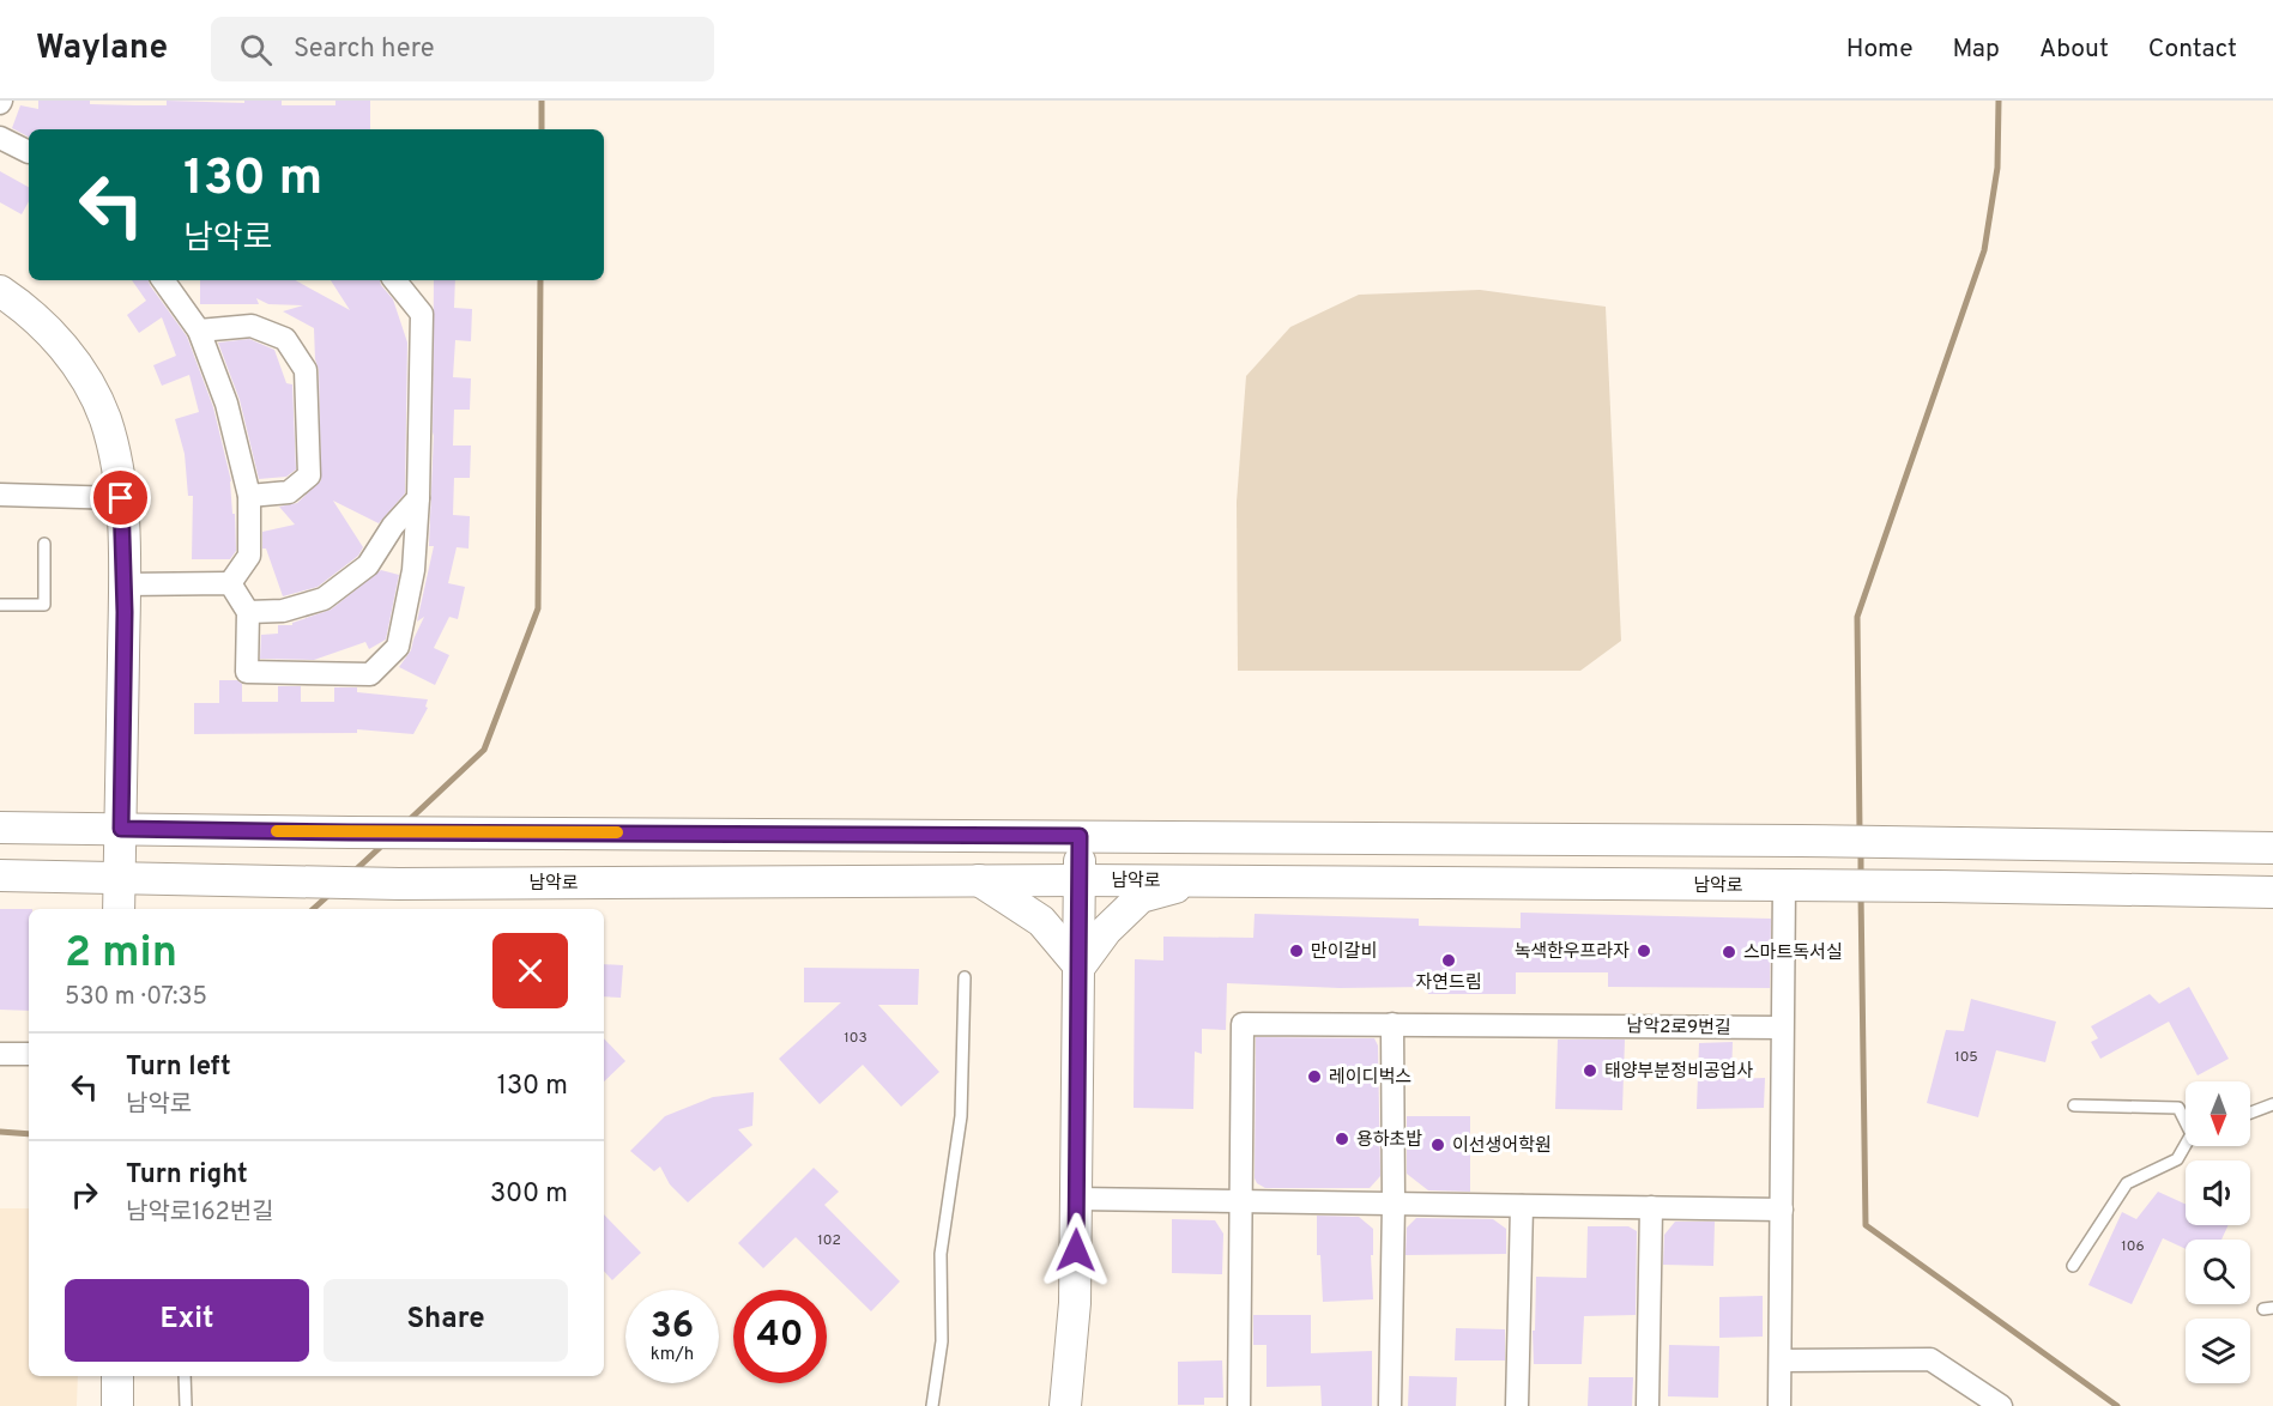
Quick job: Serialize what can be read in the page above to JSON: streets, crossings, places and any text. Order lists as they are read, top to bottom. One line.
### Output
{"streets":{"street":["남악로","남악2로9번길"]},"places":["만이갈비","녹색한우프라자","스마트독서실","자연드림","태양부분정비공업사","레이디벅스","용하초밥","이선생어학원"],"house_numbers":["103","105","102","106"],"north":"bottom","page":{"header":"Waylane","search":"Search here","nav":["Home","Map","About","Contact"],"turn":["130 m","남악로"],"heading":["2 min","530 m · 07:35"],"list":[{"name":"Turn left","note":"남악로","value":"130 m"},{"name":"Turn right","note":"남악로162번길","value":"300 m"}],"buttons":["Exit","Share"],"speed":"36 km/h","limit":"40"}}
